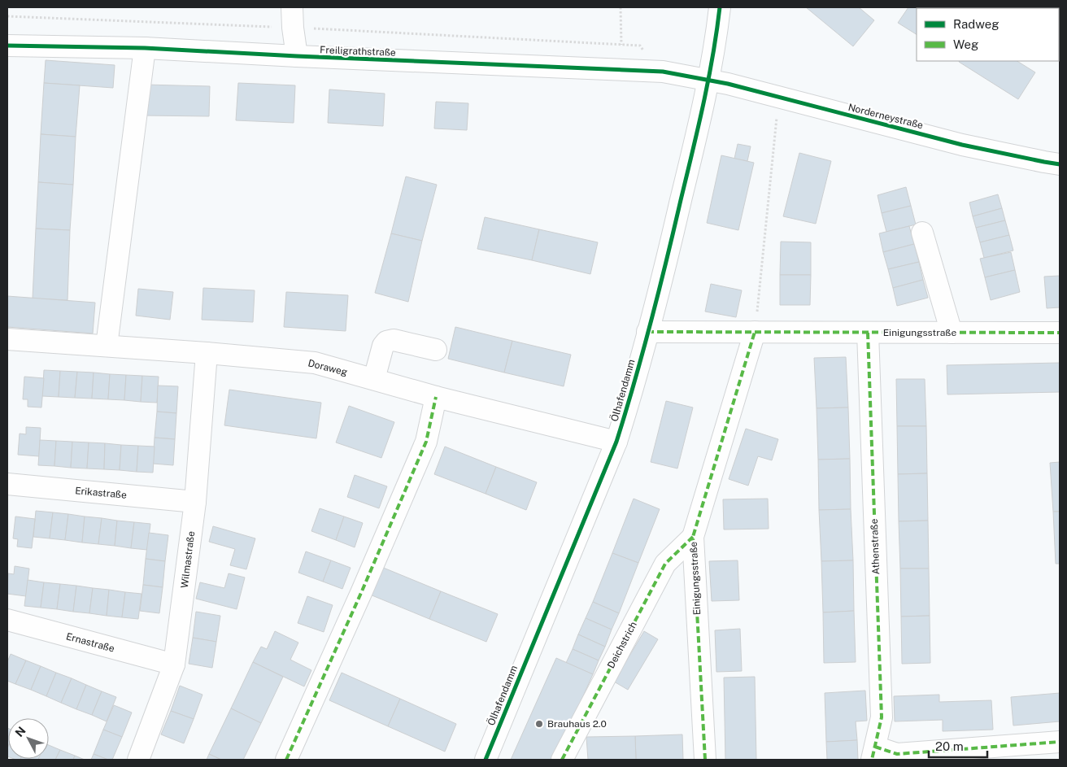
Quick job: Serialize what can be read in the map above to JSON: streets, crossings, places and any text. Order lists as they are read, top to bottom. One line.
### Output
{"streets":{"street":["Freiligrathstraße","Norderneystraße","Einigungsstraße","Doraweg","Ölhafendamm","Erikastraße","Athenstraße","Wilmastraße","Ernastraße","Deichstrich"]},"crossings":[["Freiligrathstraße","Norderneystraße"],["Freiligrathstraße","Ölhafendamm"],["Norderneystraße","Ölhafendamm"],["Einigungsstraße","Ölhafendamm"],["Einigungsstraße","Athenstraße"],["Einigungsstraße","Deichstrich"],["Doraweg","Ölhafendamm"],["Doraweg","Wilmastraße"],["Erikastraße","Wilmastraße"],["Wilmastraße","Ernastraße"]],"places":["Brauhaus 2.0"],"legend":["Radweg","Weg"],"scale_bar":"20 m","north":"top left"}
